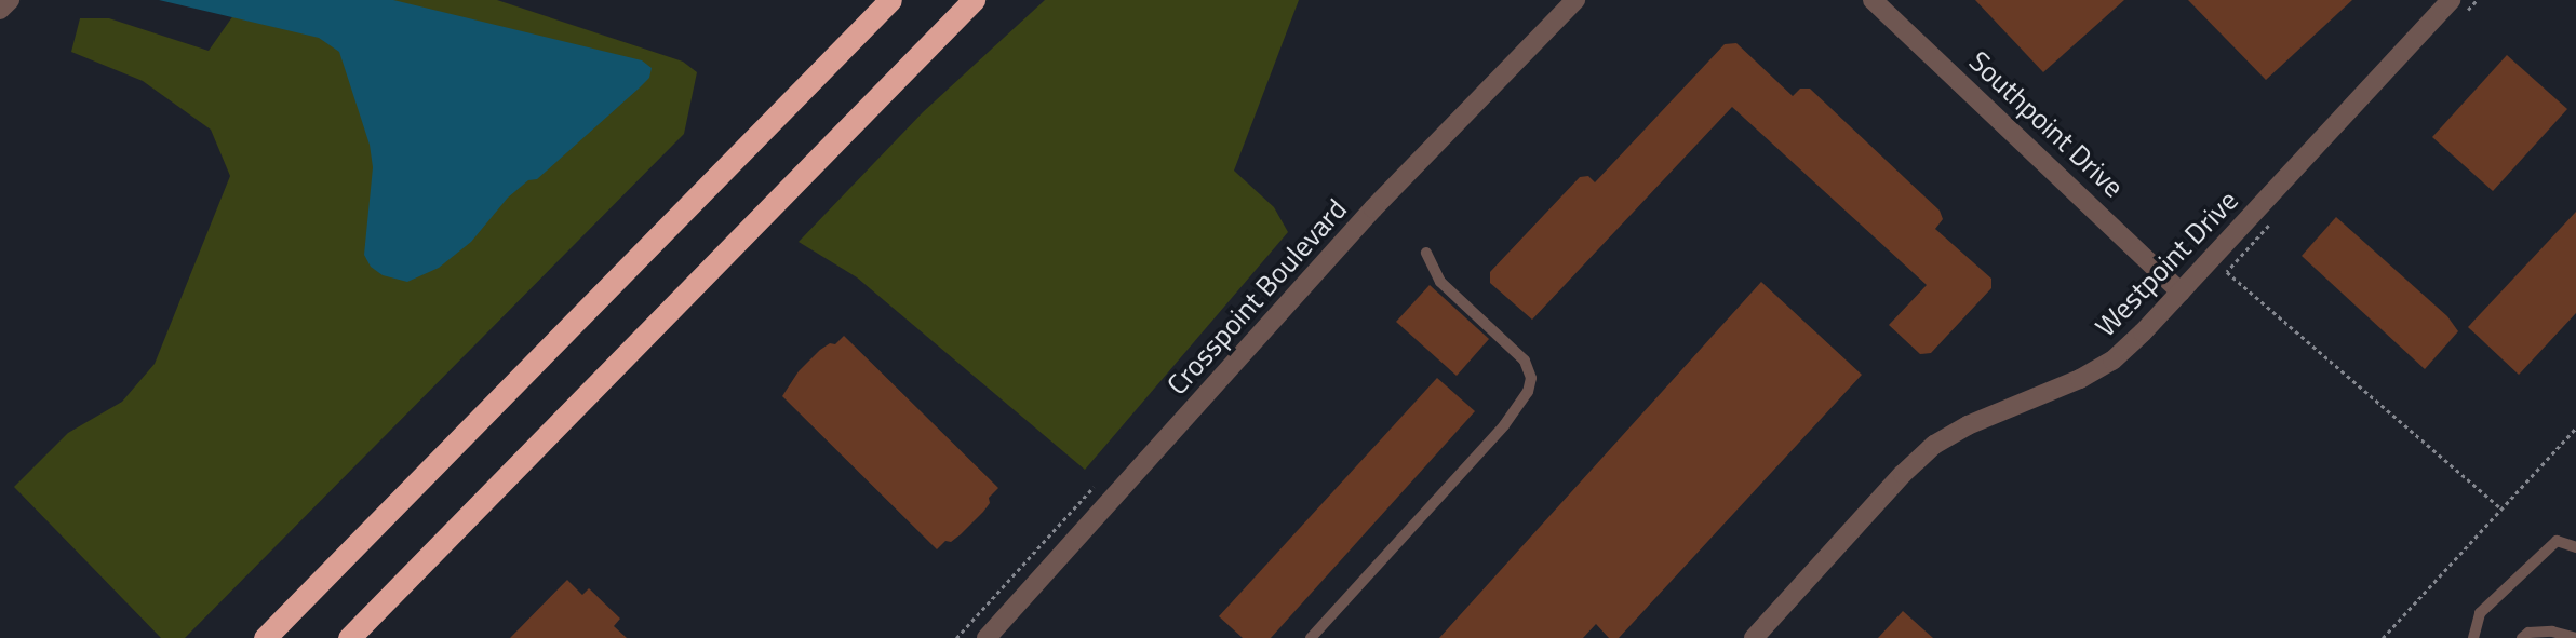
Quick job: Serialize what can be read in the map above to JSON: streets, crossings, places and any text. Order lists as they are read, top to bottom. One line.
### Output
{"streets":{"street":["Southpoint Drive","Westpoint Drive","Crosspoint Boulevard"]},"crossings":[["Southpoint Drive","Westpoint Drive"]]}
